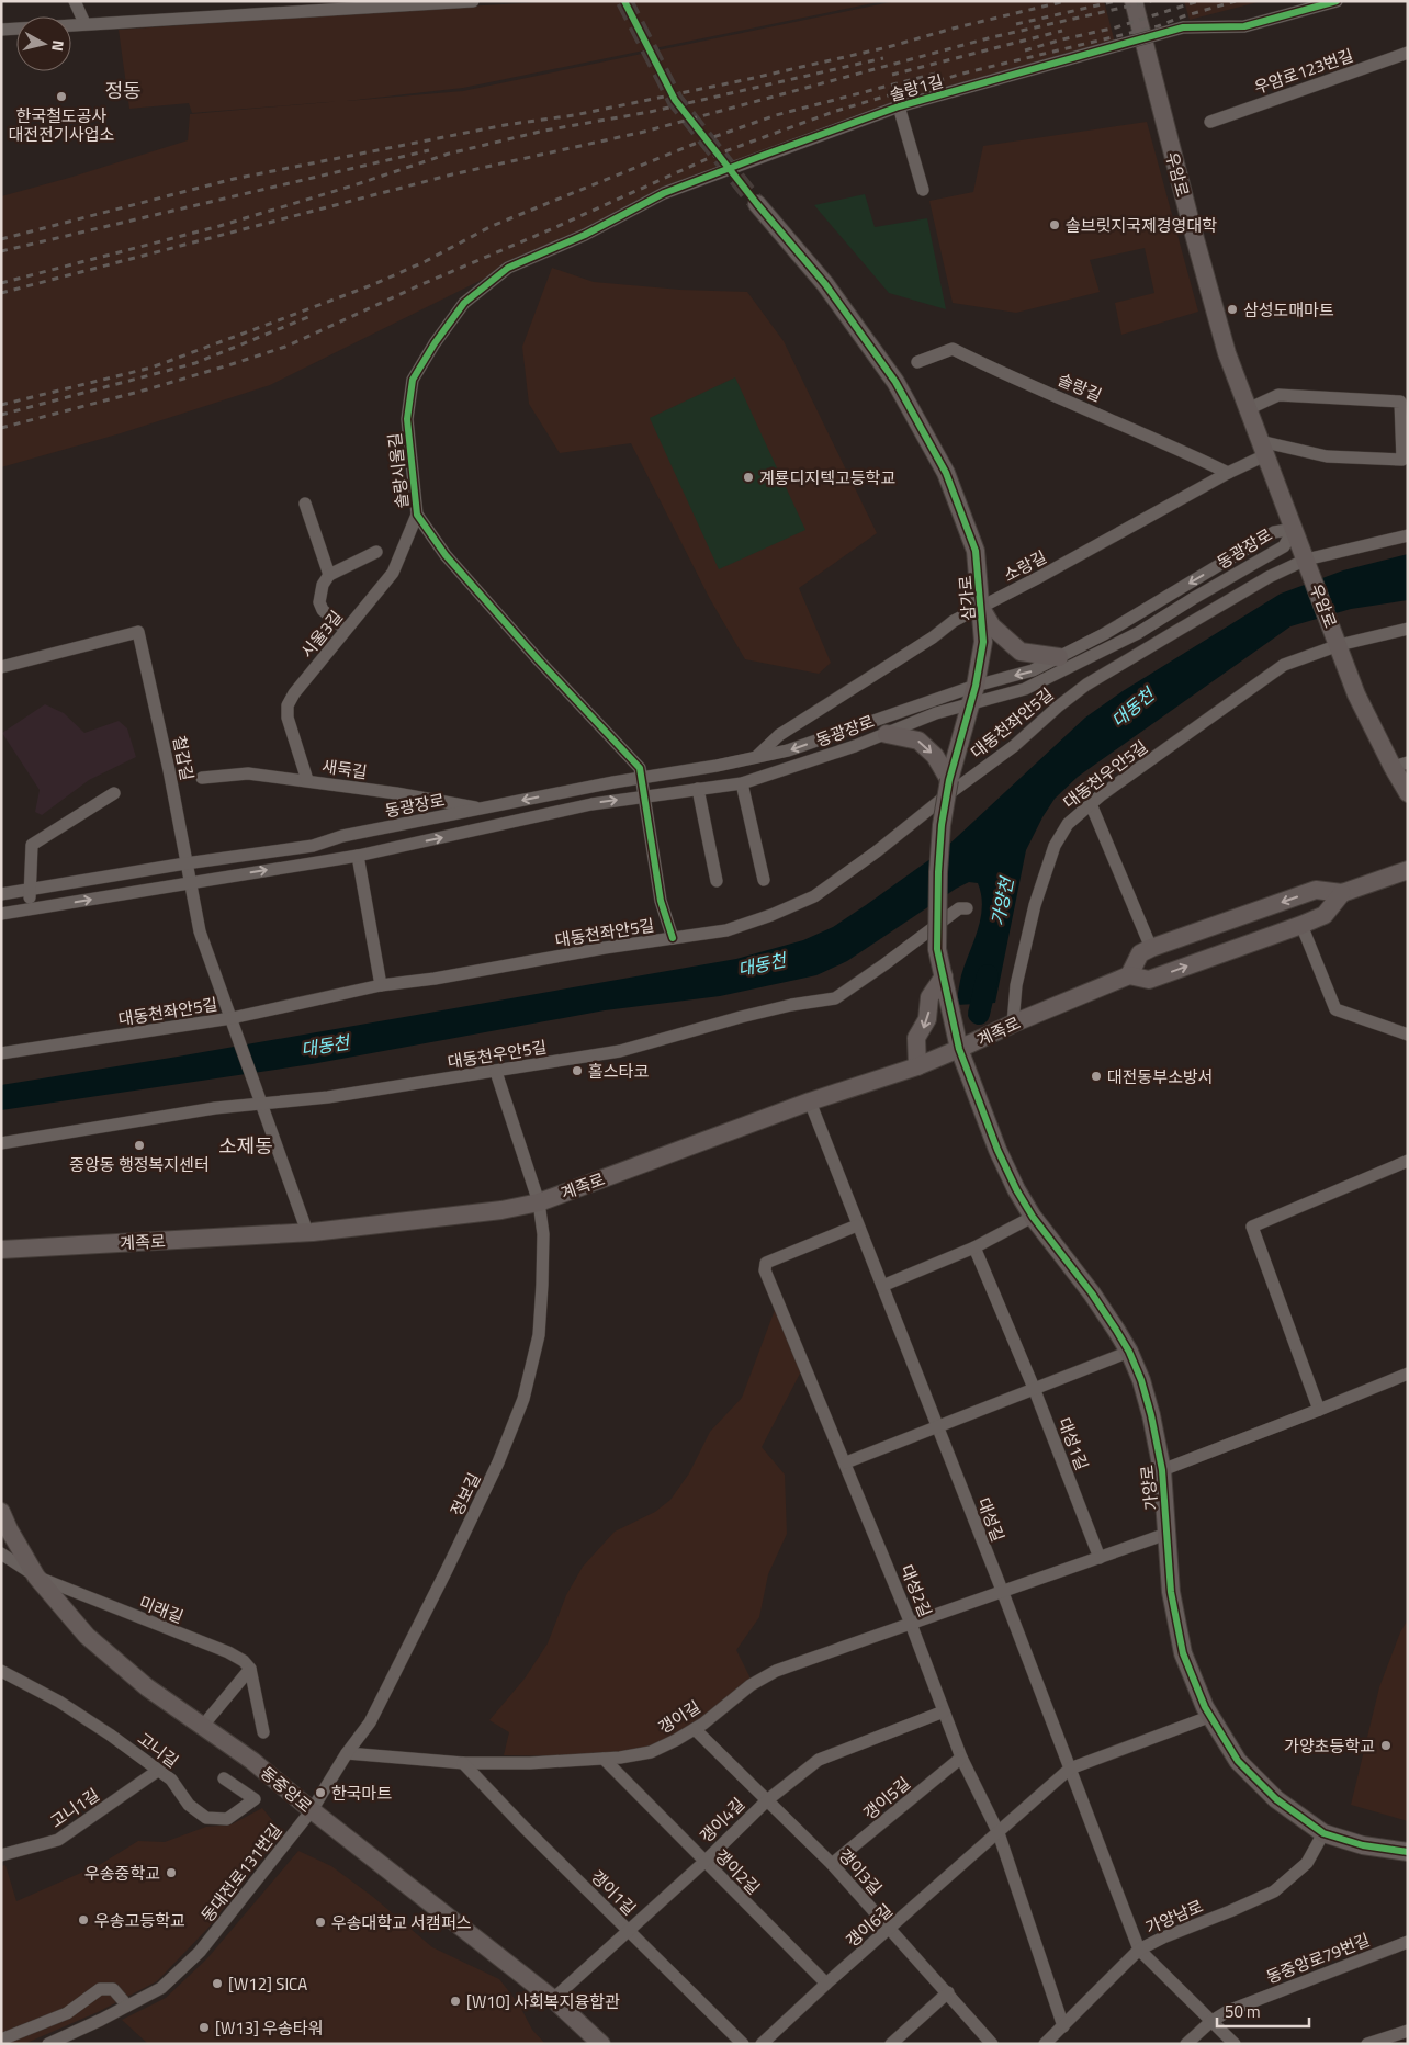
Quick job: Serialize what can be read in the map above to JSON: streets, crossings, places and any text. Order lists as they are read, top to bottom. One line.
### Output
{"streets":{"street":["우암로123번길","솔랑1길","우암로","솔랑길","솔랑시울길","동광장로","소랑길","삼가로","시울3길","대동천좌안5길","철갑길","새둑길","대동천우안5길","계족로","대성1길","가양로","정보길","대성길","대성2길","미래길","갱이길","고니길","동중앙로","갱이5길","고니1길","갱이4길","갱이2길","갱이3길","동대전로131번길","갱이1길","가양남로","갱이6길","동중앙로79번길"]},"crossings":[["솔랑1길","솔랑시울길"],["우암로","동광장로"],["우암로","소랑길"],["우암로","대동천좌안5길"],["우암로","대동천우안5길"],["솔랑길","소랑길"],["솔랑시울길","동광장로"],["솔랑시울길","시울3길"],["솔랑시울길","대동천좌안5길"],["동광장로","소랑길"],["동광장로","삼가로"],["동광장로","철갑길"],["동광장로","새둑길"],["소랑길","삼가로"],["삼가로","계족로"],["삼가로","가양로"],["시울3길","새둑길"],["대동천좌안5길","철갑길"],["철갑길","대동천우안5길"],["대동천우안5길","계족로"],["대동천우안5길","정보길"],["계족로","가양로"],["계족로","정보길"],["계족로","대성길"],["가양로","가양남로"],["정보길","갱이길"],["정보길","동대전로131번길"],["대성길","대성2길"],["대성길","갱이길"],["대성길","가양남로"],["대성길","갱이6길"],["대성2길","갱이길"],["대성2길","갱이5길"],["대성2길","갱이4길"],["대성2길","가양남로"],["대성2길","갱이6길"],["미래길","동중앙로"],["갱이길","갱이2길"],["갱이길","갱이3길"],["갱이길","갱이1길"],["고니길","고니1길"],["동중앙로","갱이4길"],["동중앙로","동대전로131번길"],["갱이5길","갱이3길"],["갱이4길","갱이2길"],["갱이4길","갱이3길"],["갱이4길","갱이1길"],["갱이2길","갱이6길"],["갱이3길","갱이6길"]],"districts":["정동","소제동"],"water":["대동천","가양천"],"places":["한국철도공사 대전전기사업소","솔브릿지국제경영대학","삼성도매마트","계룡디지텍고등학교","홀스타코","대전동부소방서","중앙동 행정복지센터","가양초등학교","한국마트","우송중학교","우송고등학교","우송대학교 서캠퍼스","[W12] SICA","[W10] 사회복지융합관","[W13] 우송타워"],"scale_bar":"50 m","north":"right"}
